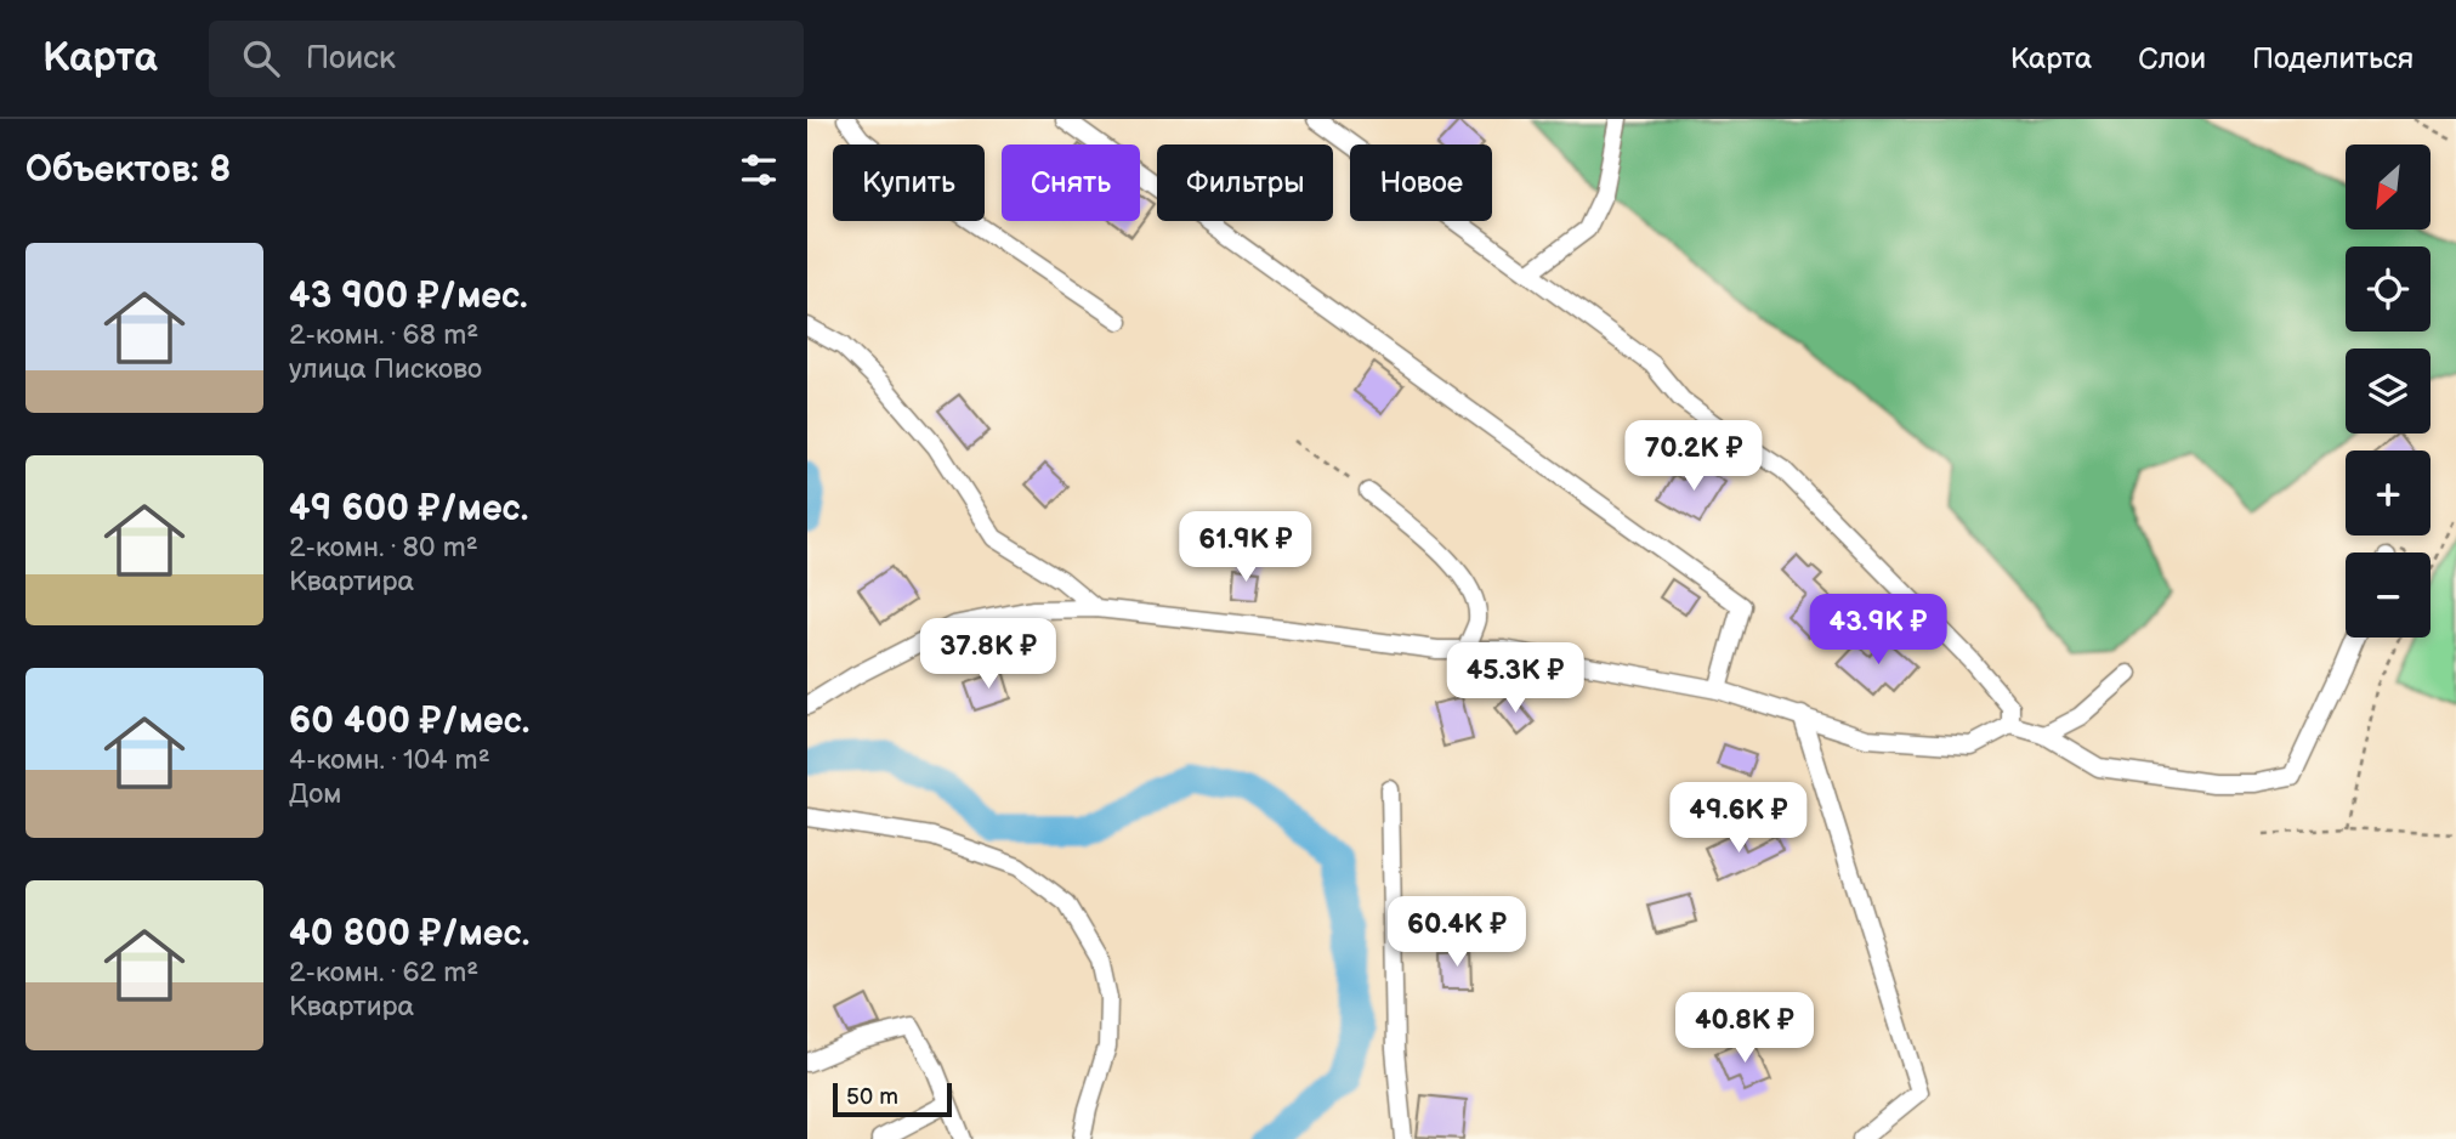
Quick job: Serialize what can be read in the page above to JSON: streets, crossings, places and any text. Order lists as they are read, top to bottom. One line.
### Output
{"scale_bar":"50 m","north":"bottom left","page":{"header":"Карта","search":"Поиск","nav":["Карта","Слои","Поделиться"],"heading":"Объектов: 8","map_buttons":["+","−"],"chip":["Купить","Снять","Фильтры","Новое"],"list":[{"name":"43 900 ₽/мес.","note":"2-комн. · 68 m² · улица Писково"},{"name":"49 600 ₽/мес.","note":"2-комн. · 80 m² · Квартира"},{"name":"60 400 ₽/мес.","note":"4-комн. · 104 m² · Дом"},{"name":"40 800 ₽/мес.","note":"2-комн. · 62 m² · Квартира"}],"price":["70.2K ₽","61.9K ₽","43.9K ₽","37.8K ₽","45.3K ₽","49.6K ₽","60.4K ₽","40.8K ₽"],"scale":"50 m"}}
